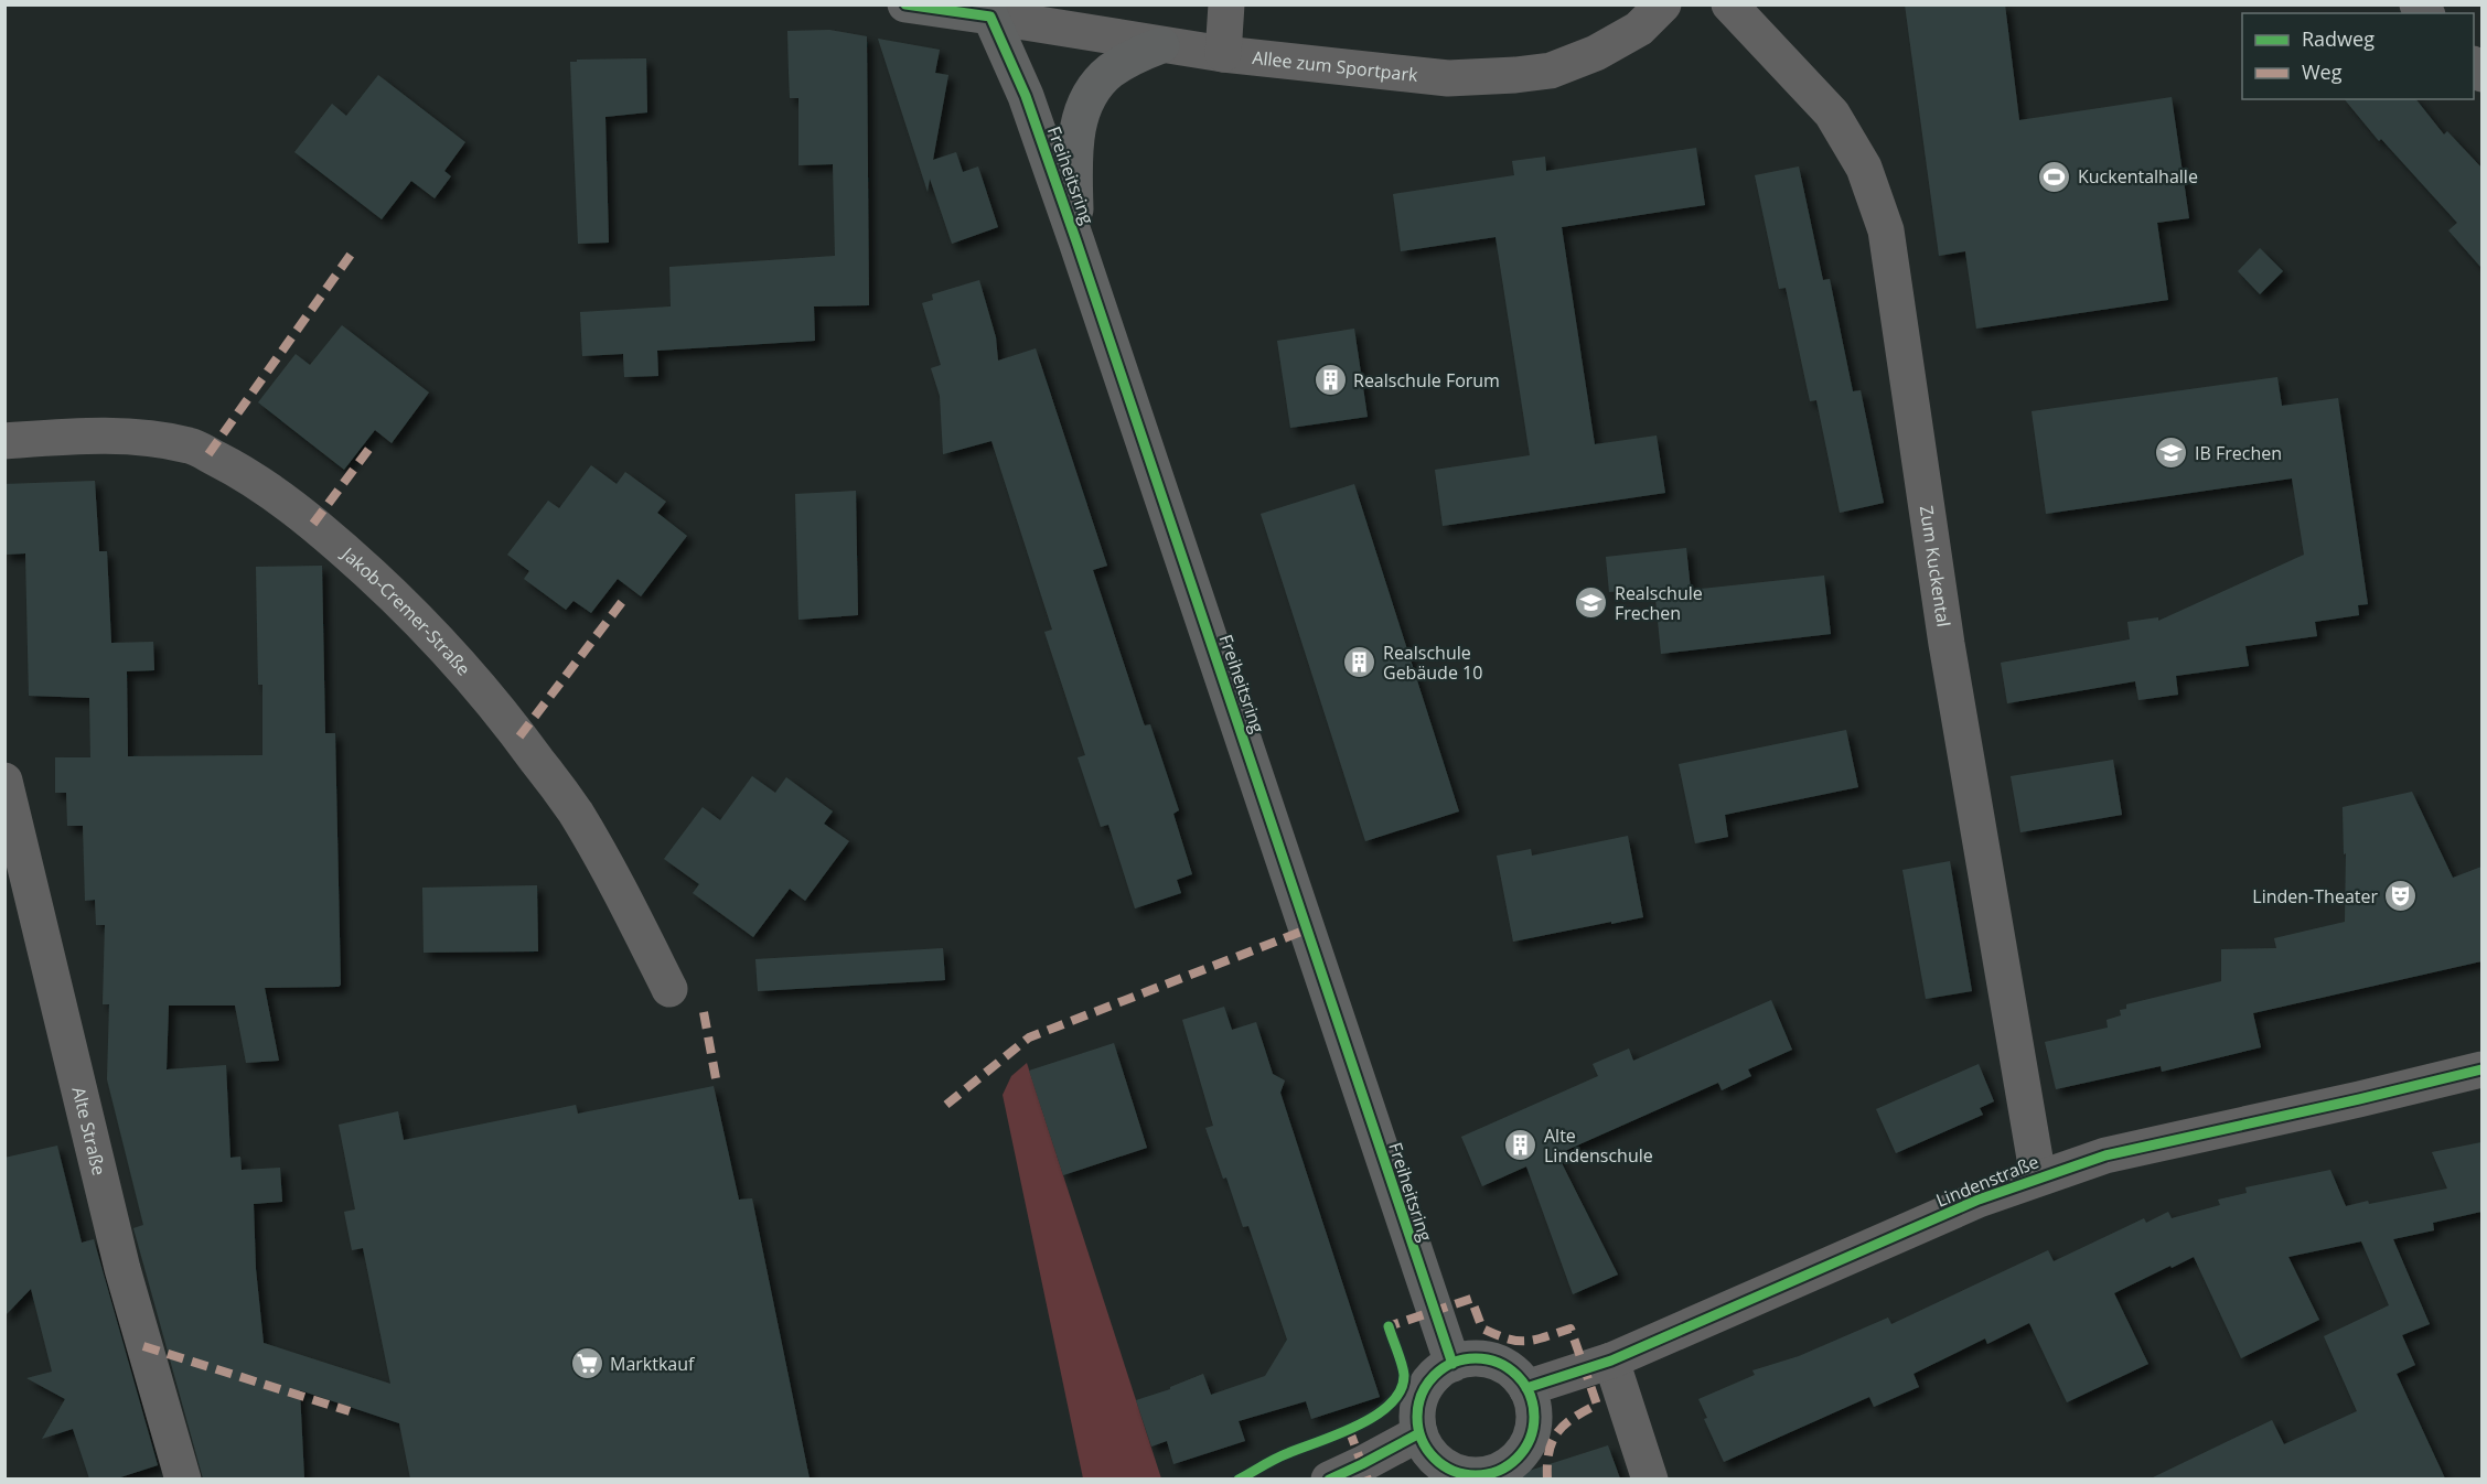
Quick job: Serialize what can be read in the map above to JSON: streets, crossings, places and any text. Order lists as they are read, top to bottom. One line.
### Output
{"streets":{"main road":["Freiheitsring"],"street":["Allee zum Sportpark","Zum Kuckental","Jakob-Cremer-Straße","Alte Straße","Lindenstraße"]},"crossings":[["Allee zum Sportpark","Freiheitsring"],["Freiheitsring","Lindenstraße"],["Zum Kuckental","Lindenstraße"]],"places":{"sports":["Kuckentalhalle"],"building":["Realschule Forum","Realschule Gebäude 10","Alte Lindenschule"],"school or university":["IB Frechen","Realschule Frechen"],"theatre":["Linden-Theater"],"supermarket":["Marktkauf"]},"legend":["Radweg","Weg"]}
